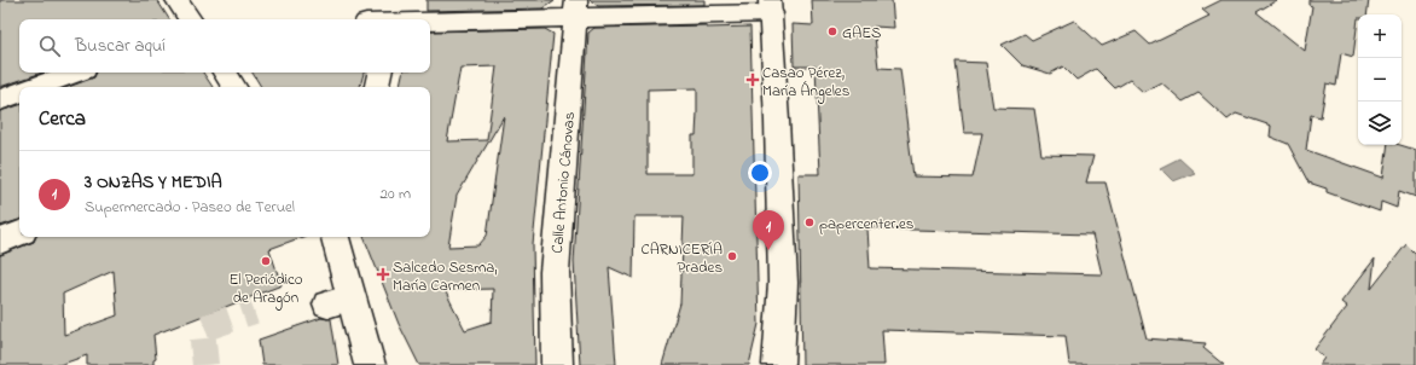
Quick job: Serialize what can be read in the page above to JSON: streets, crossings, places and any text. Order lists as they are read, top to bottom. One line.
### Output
{"streets":{"street":["Calle Antonio Cánovas"]},"places":{"other":["GAES","papercenter.es","CARNICERÍA Prades","El Periódico de Aragón"],"health":["Casao Pérez, María Ángeles","Salcedo Sesma, María Carmen"]},"page":{"map_buttons":["+","−"],"search":"Buscar aquí","heading":"Cerca","list":[{"mark":"1","name":"3 ONZAS Y MEDIA","note":"Supermercado · Paseo de Teruel","value":"20 m"}],"pins":"1"}}
